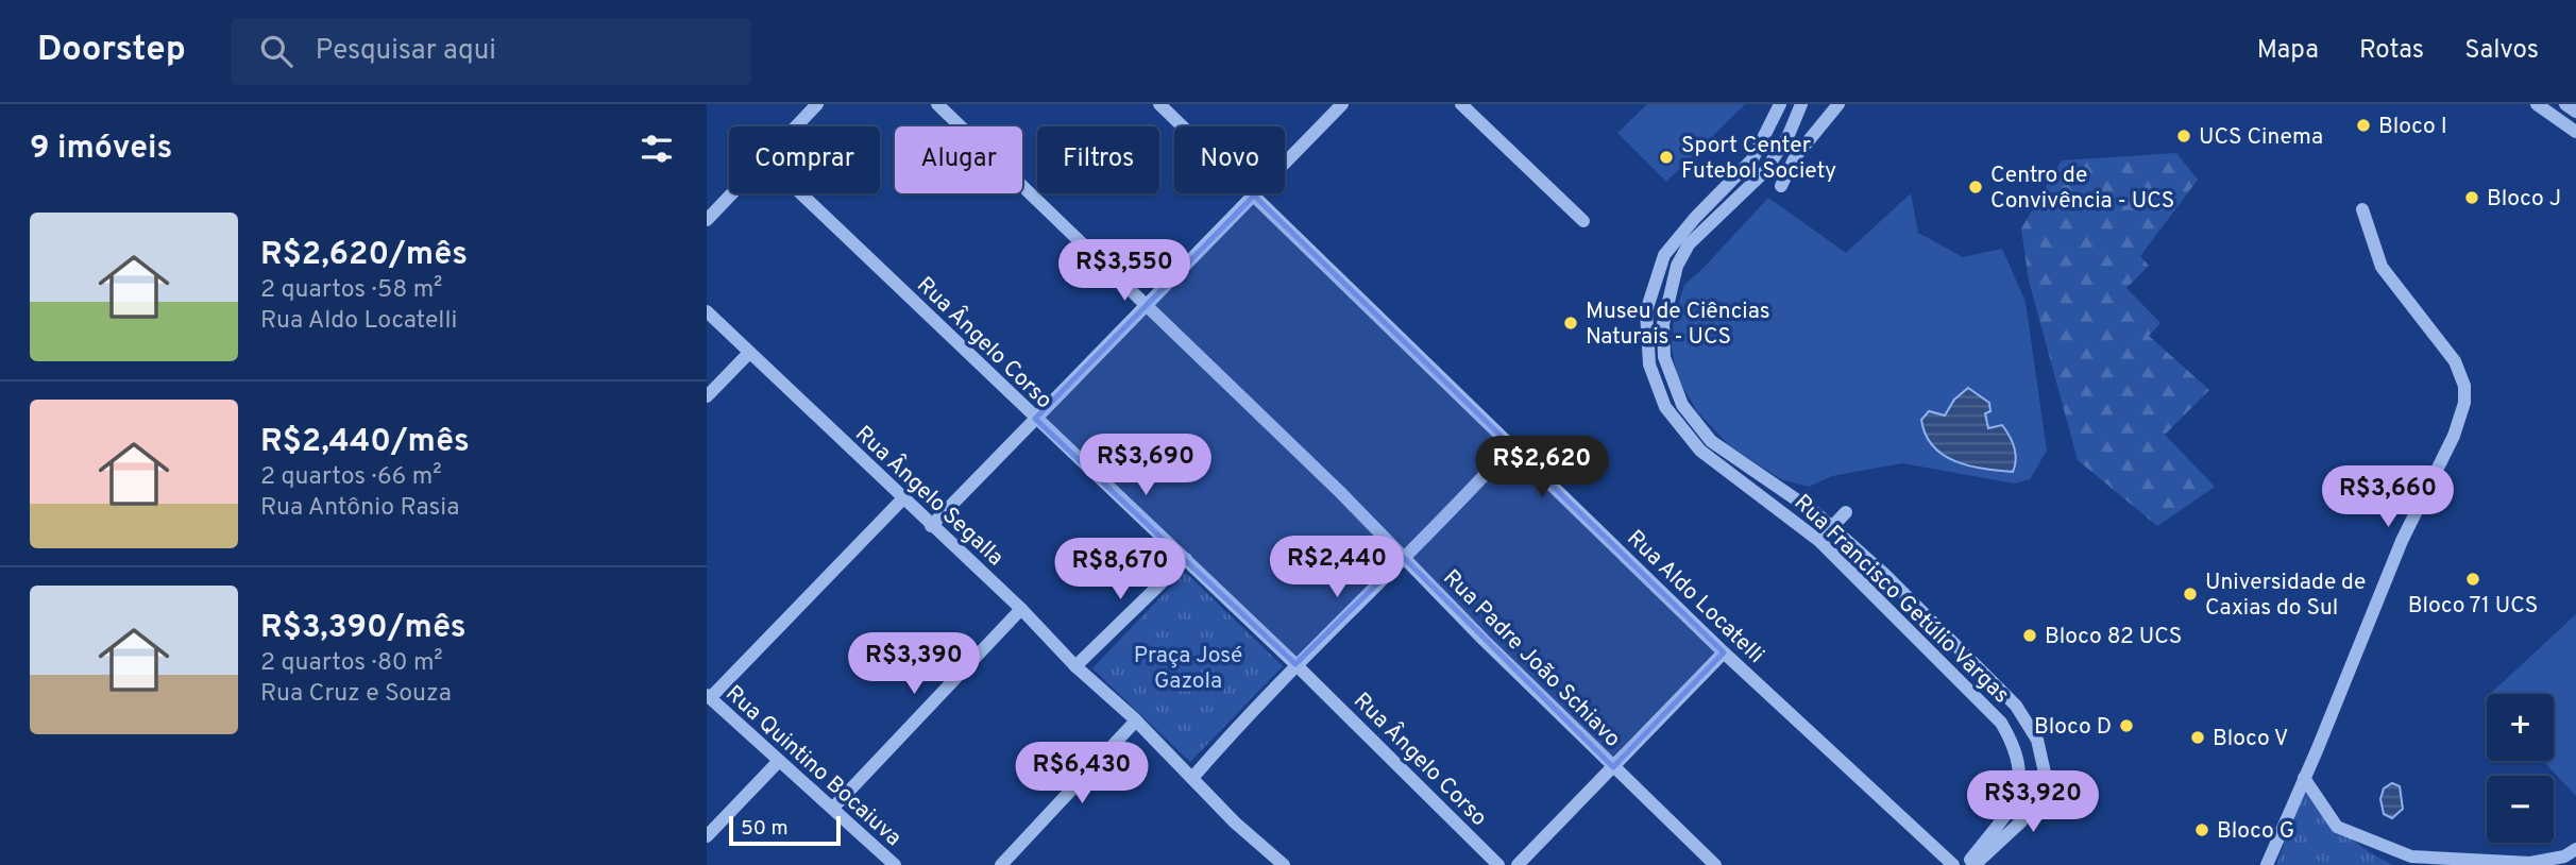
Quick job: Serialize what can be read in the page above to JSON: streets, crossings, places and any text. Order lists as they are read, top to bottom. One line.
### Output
{"streets":{"street":["Rua Ângelo Corso","Rua Ângelo Segalla","Rua Aldo Locatelli","Rua Francisco Getúlio Vargas","Rua Padre João Schiavo","Rua Quintino Bocaiuva"]},"parks":["Praça José Gazola"],"places":["Bloco I","UCS Cinema","Sport Center Futebol Society","Centro de Convivência - UCS","Bloco J","Museu de Ciências Naturais - UCS","Bloco 71 UCS","Universidade de Caxias do Sul","Bloco 82 UCS","Bloco D","Bloco V","Bloco G"],"scale_bar":"50 m","page":{"header":"Doorstep","search":"Pesquisar aqui","nav":["Mapa","Rotas","Salvos"],"heading":"9 imóveis","chip":["Comprar","Alugar","Filtros","Novo"],"list":[{"name":"R$2,620/mês","note":"2 quartos · 58 m² · Rua Aldo Locatelli"},{"name":"R$2,440/mês","note":"2 quartos · 66 m² · Rua Antônio Rasia"},{"name":"R$3,390/mês","note":"2 quartos · 80 m² · Rua Cruz e Souza"}],"price":["R$3,550","R$3,690","R$2,620","R$3,660","R$2,440","R$8,670","R$3,390","R$6,430","R$3,920"],"map_buttons":["+","−"],"scale":"50 m"}}
